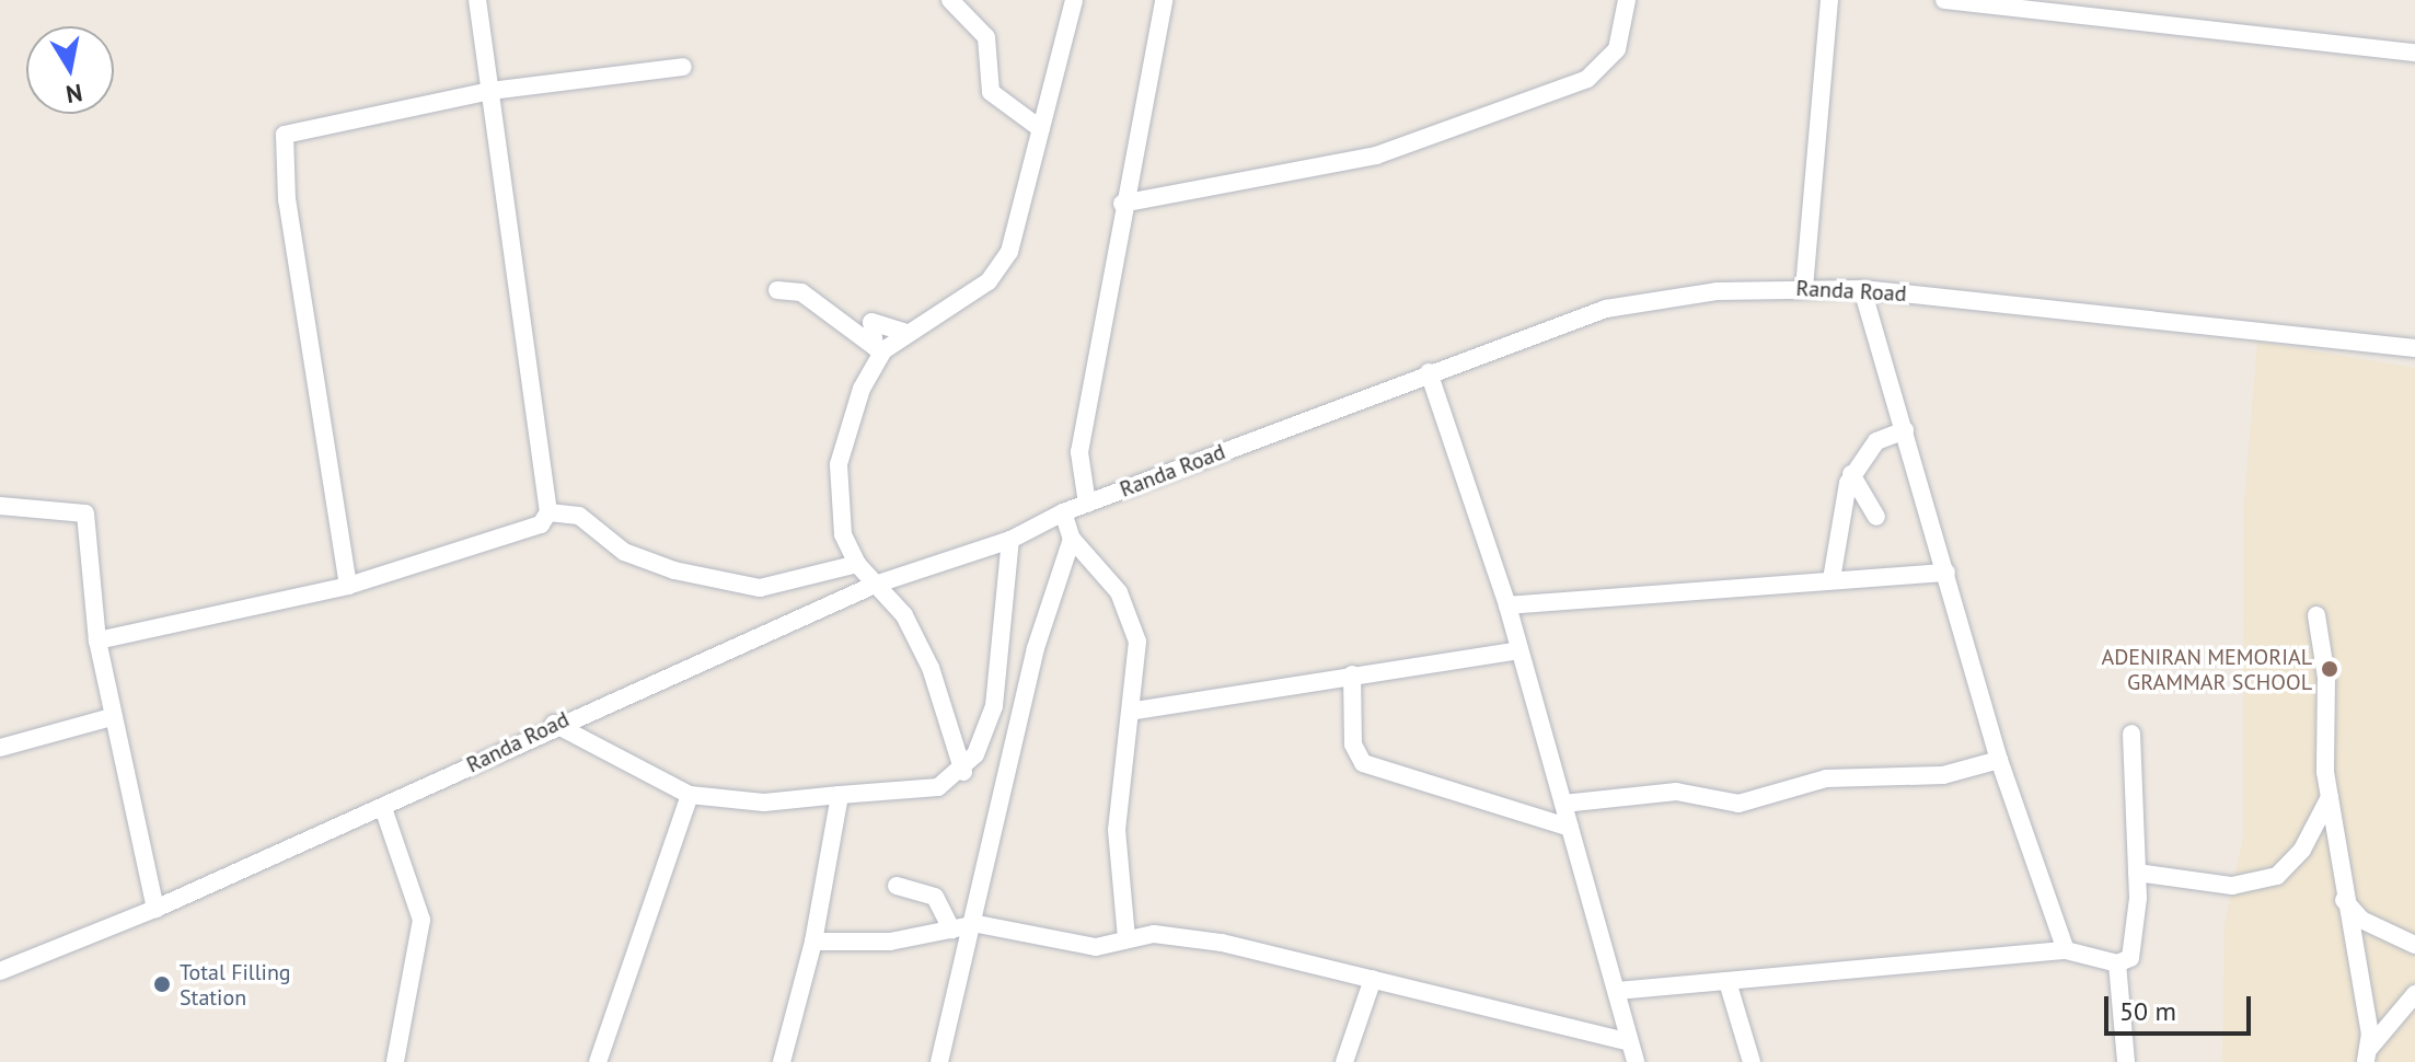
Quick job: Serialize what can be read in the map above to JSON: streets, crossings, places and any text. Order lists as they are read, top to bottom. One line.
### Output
{"streets":{"street":["Randa Road"]},"places":["ADENIRAN MEMORIAL GRAMMAR SCHOOL","Total Filling Station"],"scale_bar":"50 m","north":"bottom"}
